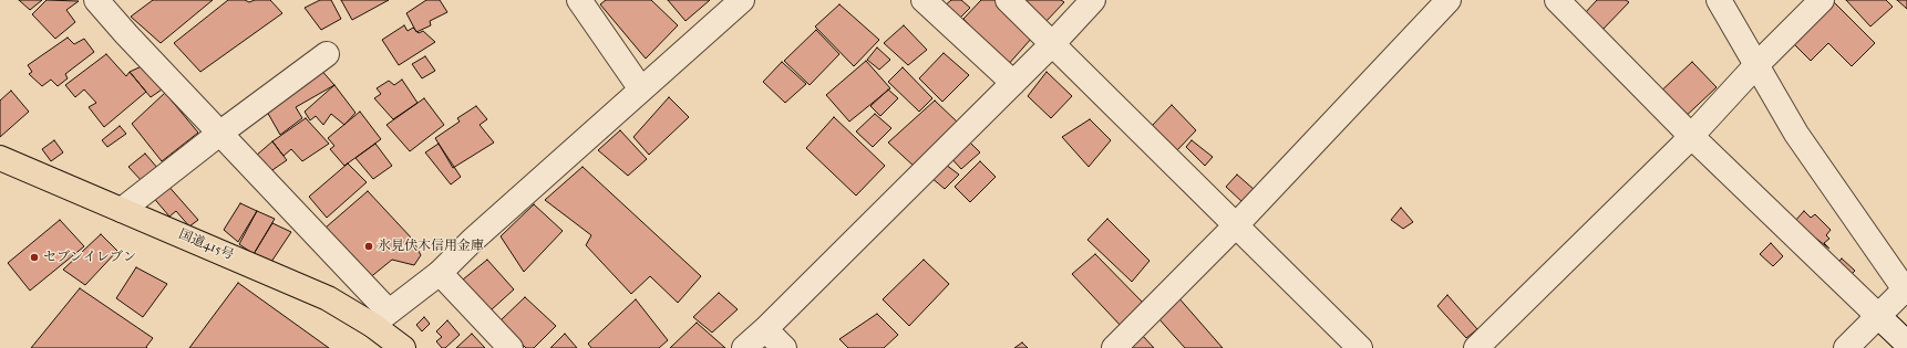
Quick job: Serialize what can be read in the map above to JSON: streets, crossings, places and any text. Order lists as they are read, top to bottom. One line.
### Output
{"streets":{"highway":["国道415号"]},"places":["氷見伏木信用金庫","セブンイレブン"]}
